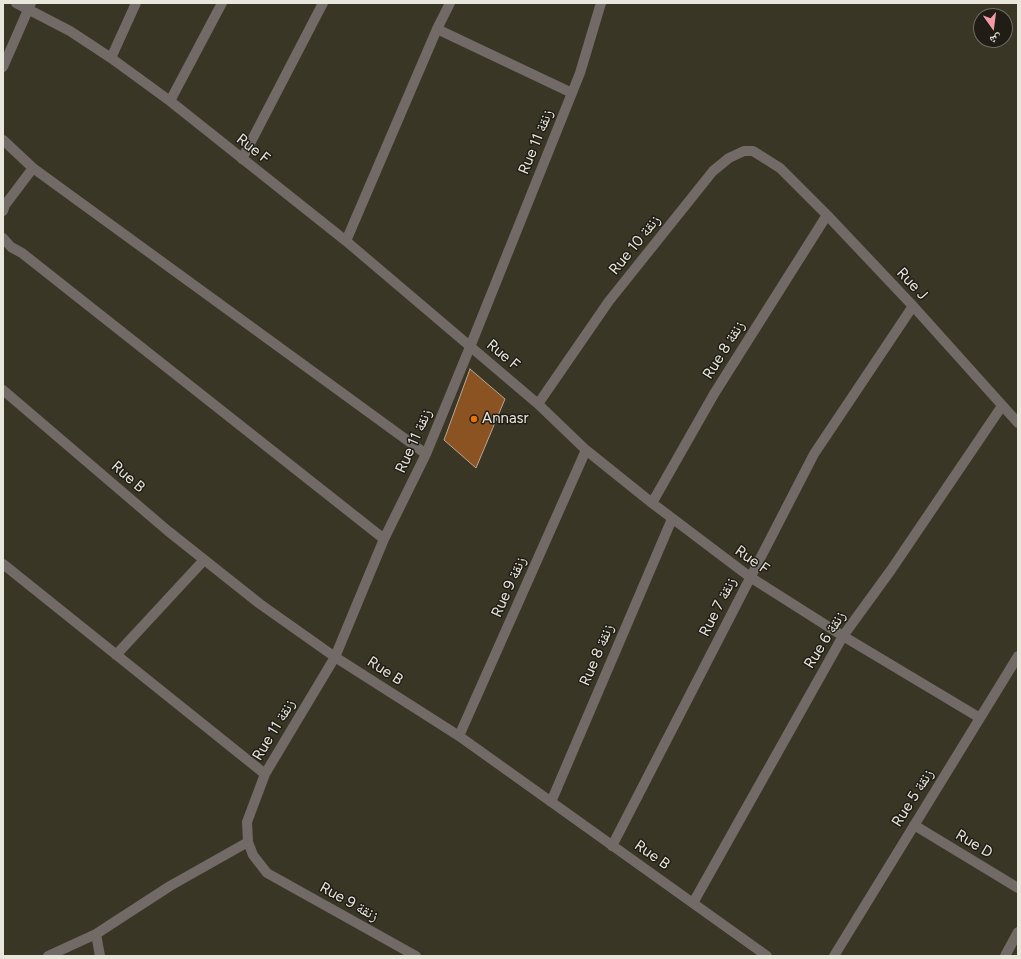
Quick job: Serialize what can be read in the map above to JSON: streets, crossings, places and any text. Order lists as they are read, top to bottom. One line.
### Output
{"streets":{"street":["Rue 11 زنقة","Rue F","Rue 10 زنقة","Rue J","Rue 8 زنقة","Rue B","Rue 9 زنقة","Rue 7 زنقة","Rue 6 زنقة","Rue 5 زنقة","Rue D"]},"crossings":[["Rue 11 زنقة","Rue F"],["Rue 11 زنقة","Rue B"],["Rue 11 زنقة","Rue 9 زنقة"],["Rue F","Rue 10 زنقة"],["Rue F","Rue 8 زنقة"],["Rue F","Rue 9 زنقة"],["Rue F","Rue 7 زنقة"],["Rue F","Rue 6 زنقة"],["Rue F","Rue 5 زنقة"],["Rue 10 زنقة","Rue J"],["Rue J","Rue 8 زنقة"],["Rue J","Rue 7 زنقة"],["Rue J","Rue 6 زنقة"],["Rue 8 زنقة","Rue B"],["Rue B","Rue 9 زنقة"],["Rue B","Rue 7 زنقة"],["Rue B","Rue 6 زنقة"],["Rue 5 زنقة","Rue D"]],"places":["Annasr"],"north":"bottom"}
